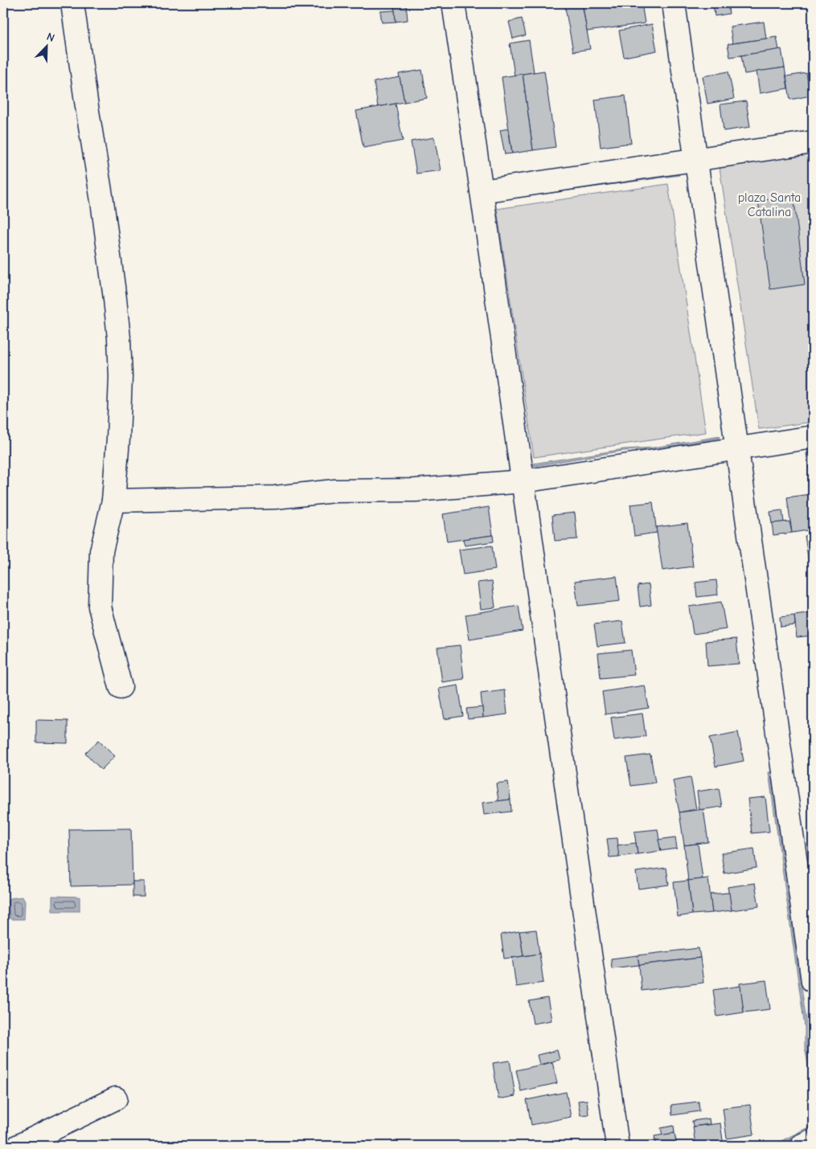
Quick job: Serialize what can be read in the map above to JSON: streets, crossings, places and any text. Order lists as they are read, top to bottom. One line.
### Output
{"parks":["plaza Santa Catalina"],"north":"top right"}
